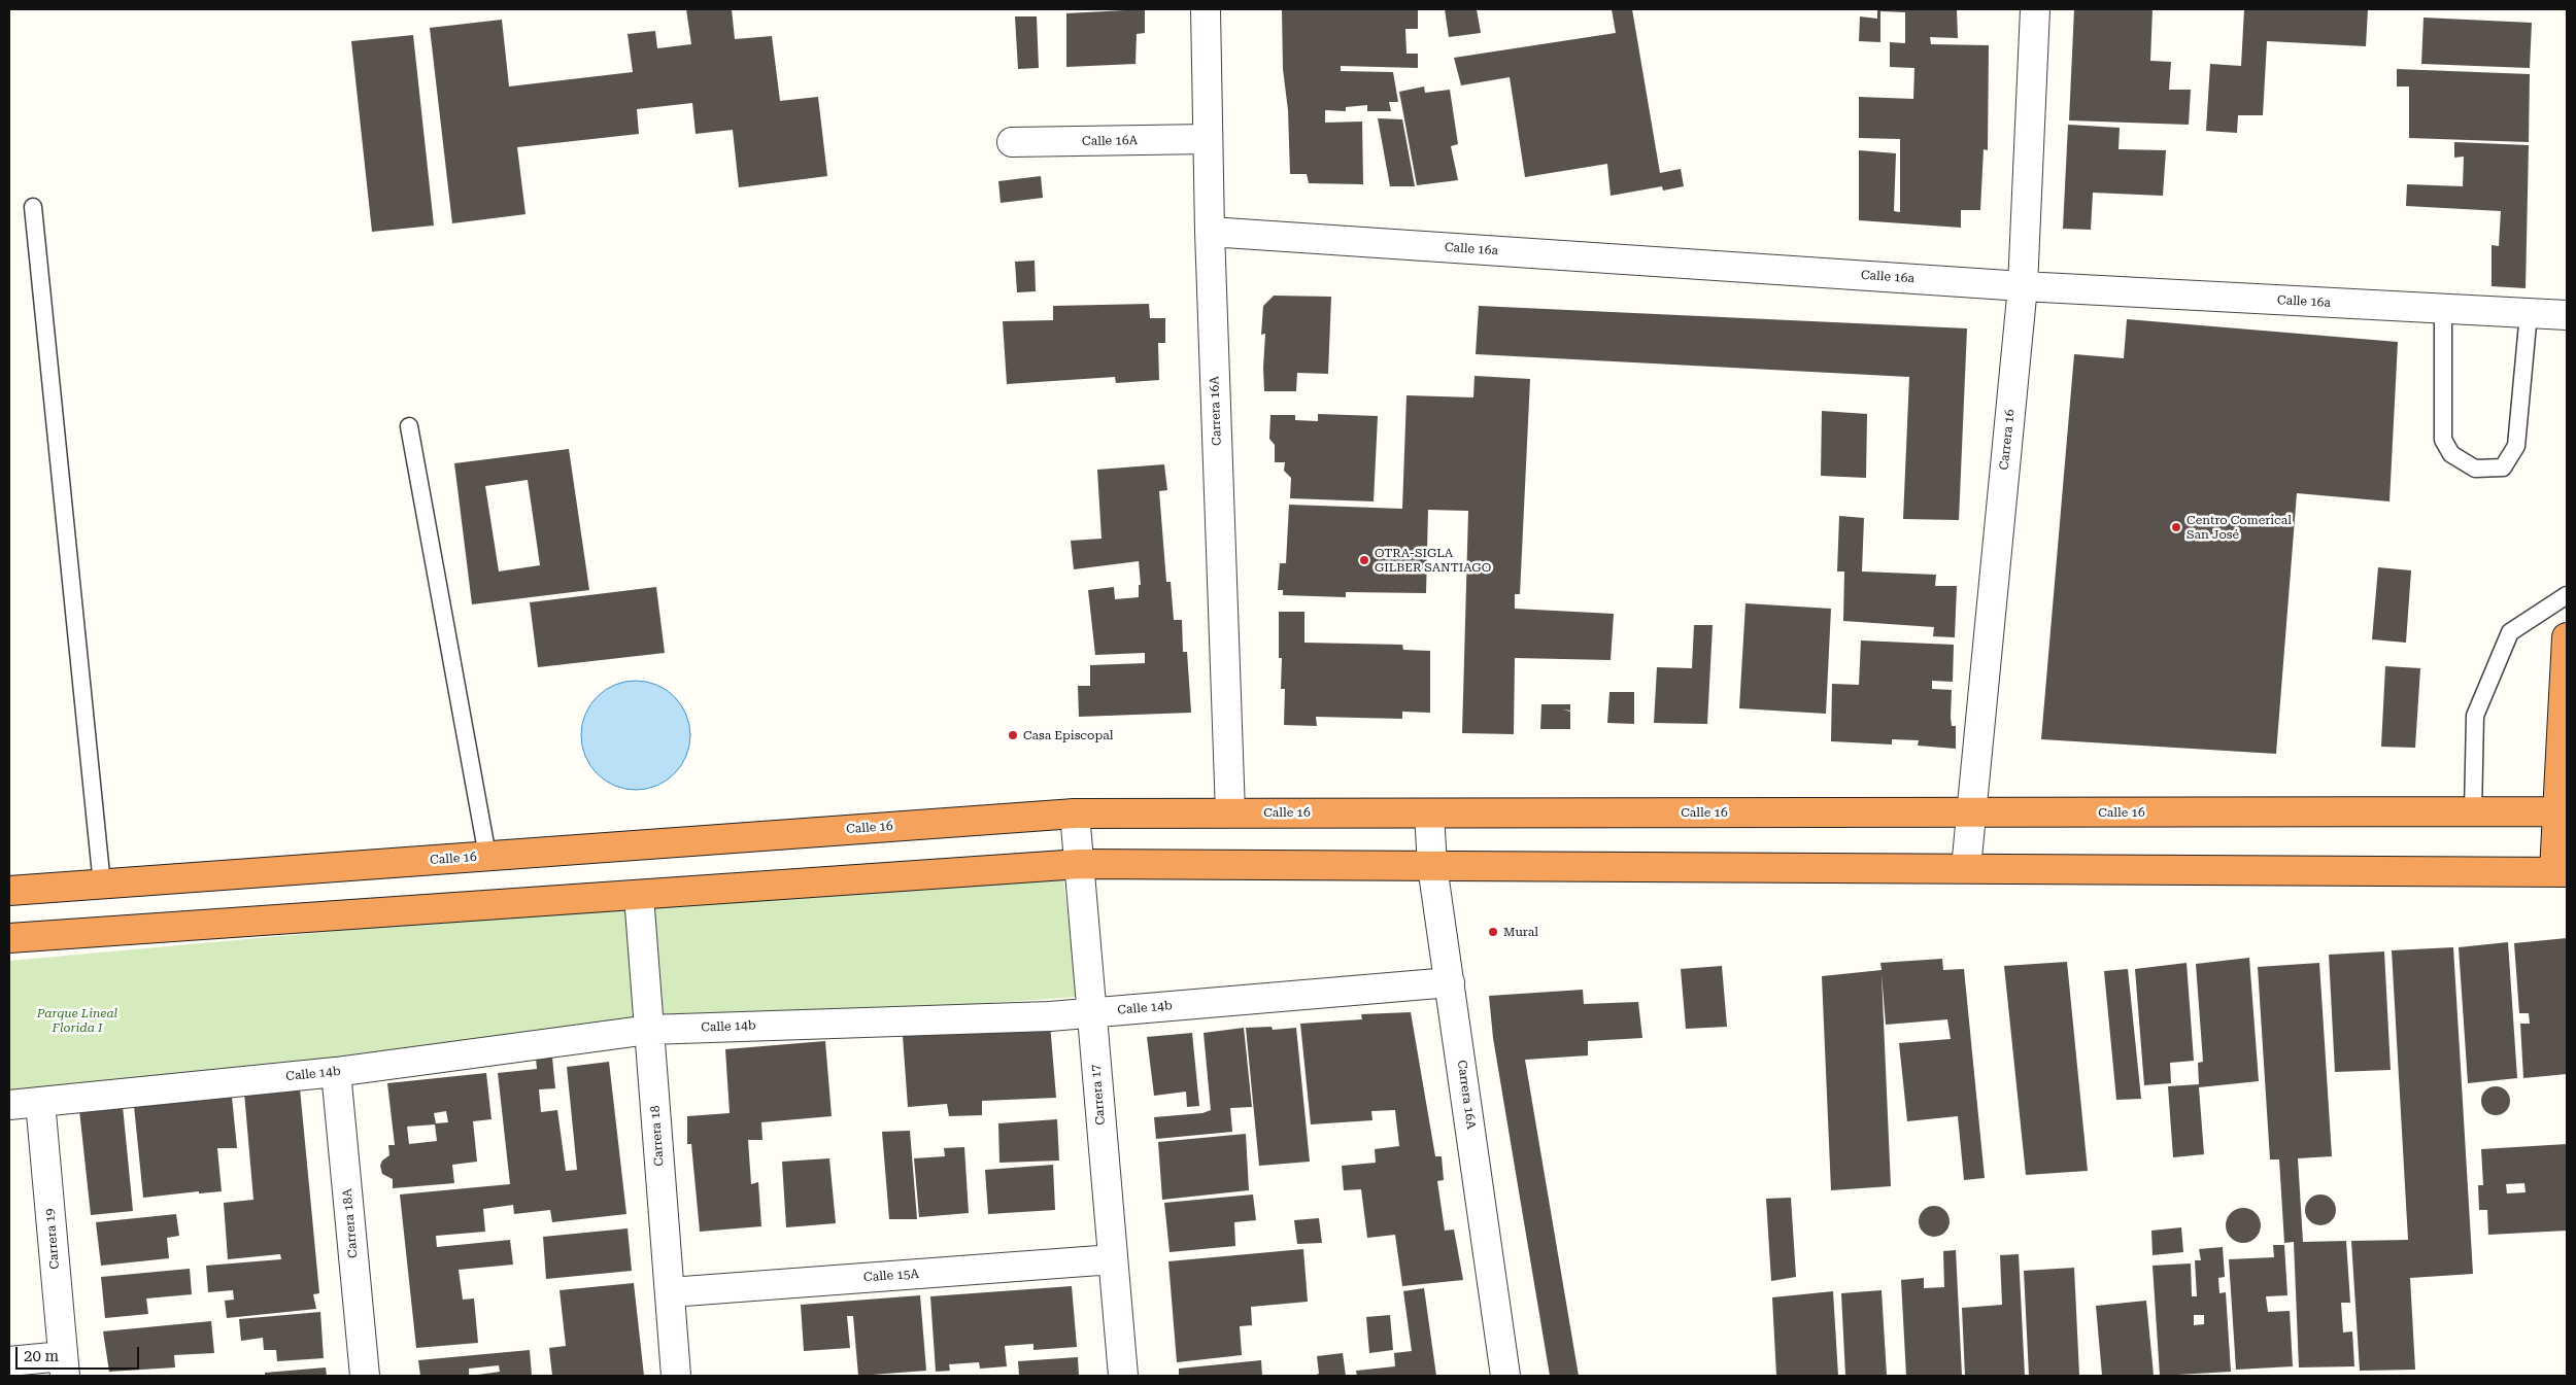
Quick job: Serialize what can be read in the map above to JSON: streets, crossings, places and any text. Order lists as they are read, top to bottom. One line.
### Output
{"streets":{"highway":["Calle 16"],"street":["Calle 16A","Calle 16a","Carrera 16A","Carrera 16","Calle 14b","Carrera 17","Carrera 18","Carrera 18A","Carrera 19","Calle 15A"]},"crossings":[["Calle 16A","Carrera 16A"],["Calle 16a","Carrera 16A"],["Calle 16a","Carrera 16"],["Carrera 16A","Calle 16"],["Carrera 16A","Calle 14b"],["Carrera 16","Calle 16"],["Calle 16","Carrera 17"],["Calle 14b","Carrera 17"],["Calle 14b","Carrera 18"],["Calle 14b","Carrera 18A"],["Calle 14b","Carrera 19"],["Carrera 17","Calle 15A"],["Carrera 18","Calle 15A"]],"parks":["Parque Lineal Florida I"],"places":["Centro Comerical San José","OTRA-SIGLA GILBER SANTIAGO","Casa Episcopal","Mural"],"scale_bar":"20 m"}
